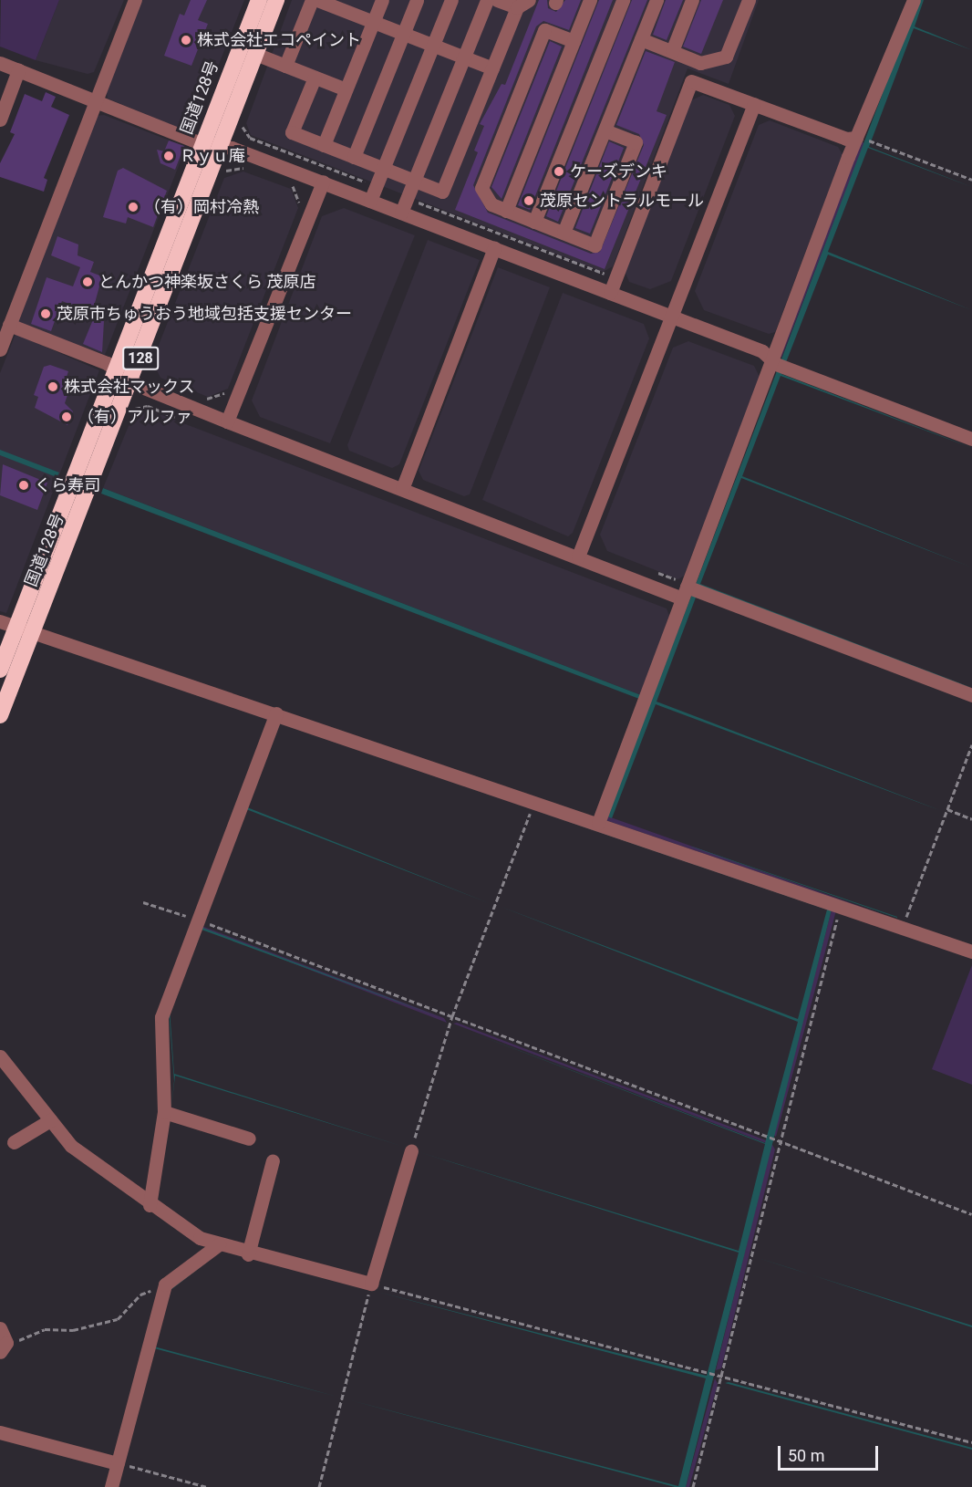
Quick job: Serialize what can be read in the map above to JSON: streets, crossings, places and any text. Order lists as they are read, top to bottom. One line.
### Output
{"streets":{"highway":["国道128号","128"]},"places":["株式会社エコペイント","Ｒｙｕ庵","ケーズデンキ","茂原セントラルモール","（有）岡村冷熱","とんかつ神楽坂さくら 茂原店","茂原市ちゅうおう地域包括支援センター","株式会社マックス","（有）アルファ","くら寿司"],"scale_bar":"50 m"}
